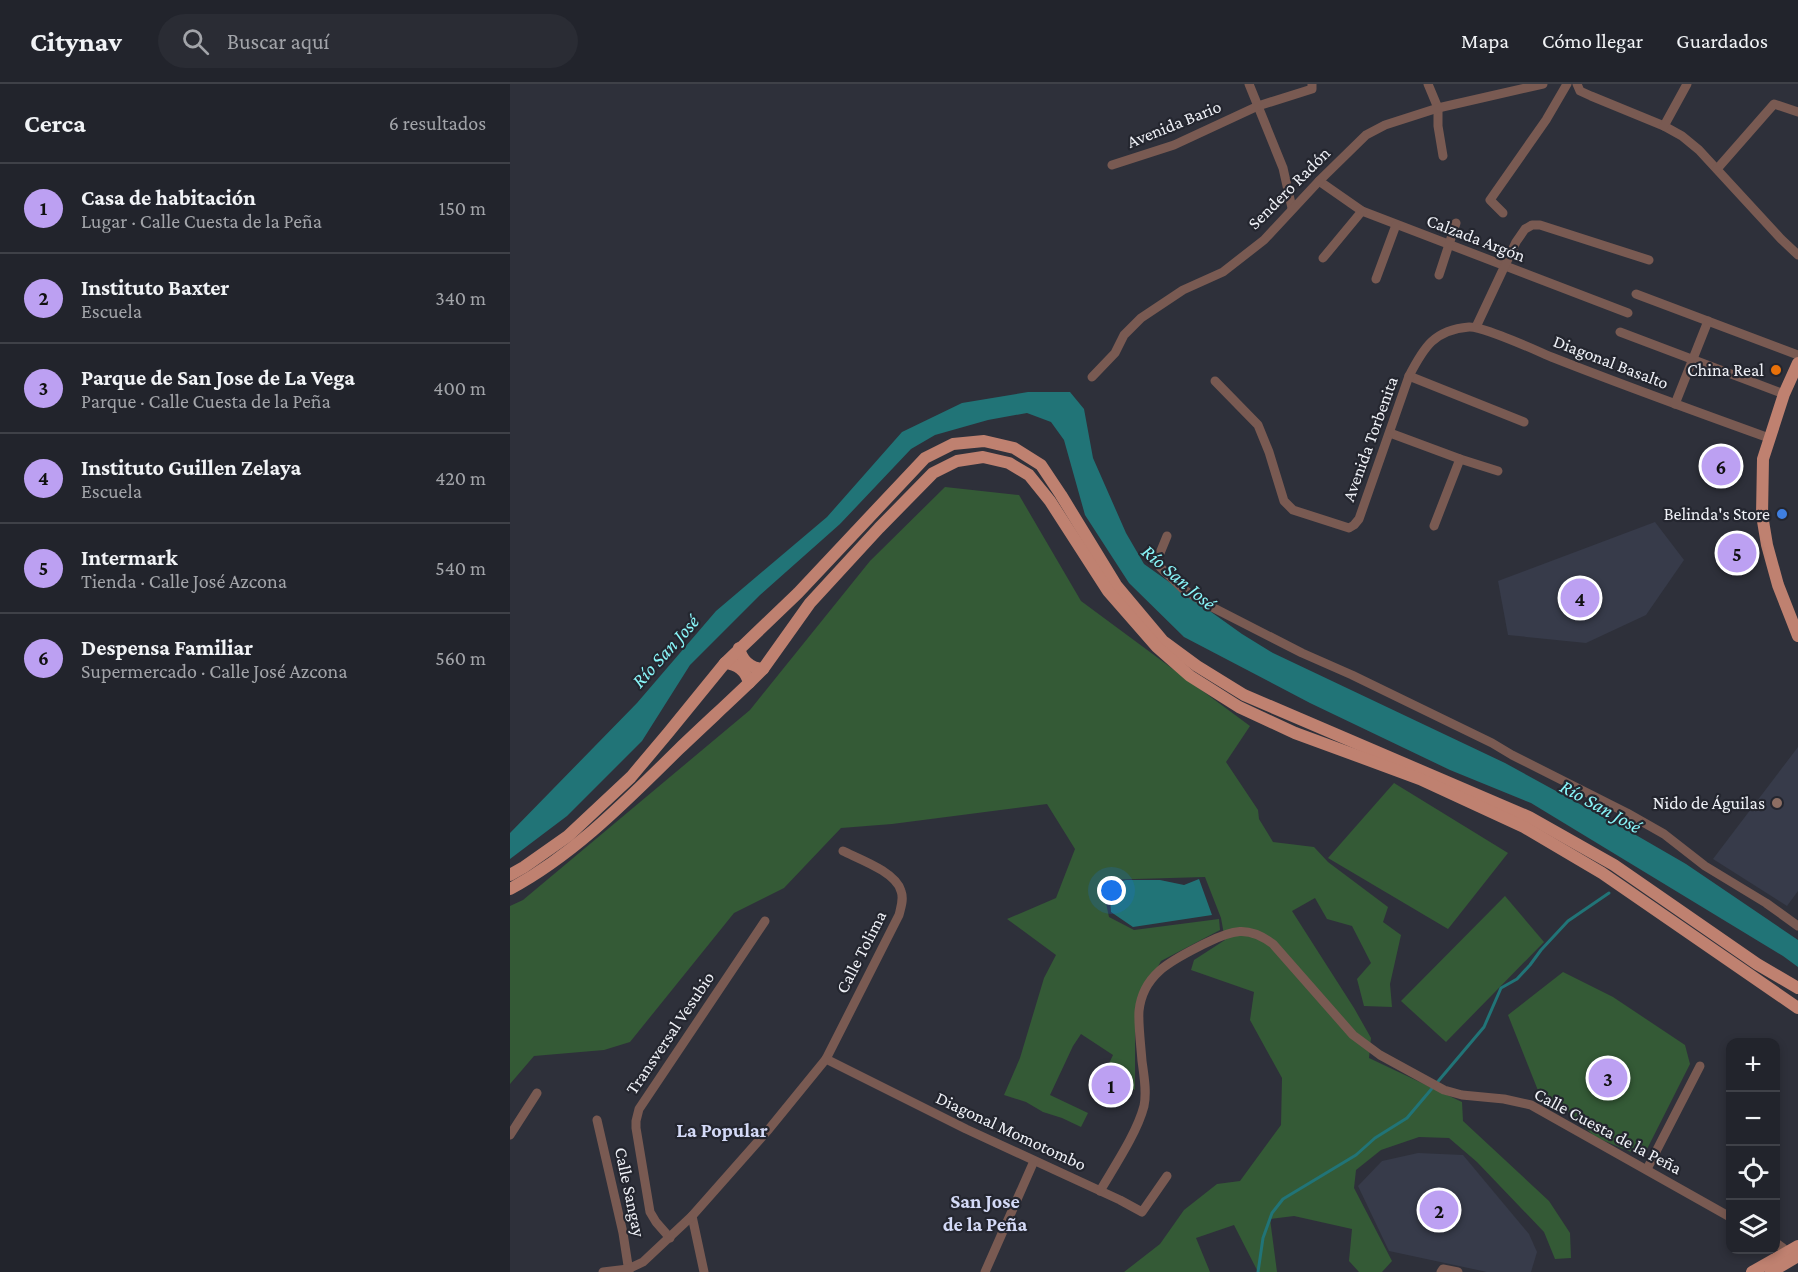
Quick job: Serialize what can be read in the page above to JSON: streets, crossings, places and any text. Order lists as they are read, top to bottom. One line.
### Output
{"streets":{"street":["Avenida Bario","Sendero Radón","Calzada Argón","Diagonal Basalto","Avenida Torbenita","Calle Tolima","Transversal Vesubio","Diagonal Momotombo","Calle Cuesta de la Peña","Calle Sangay"]},"crossings":[["Sendero Radón","Calzada Argón"],["Diagonal Basalto","Avenida Torbenita"],["Calle Tolima","Transversal Vesubio"],["Calle Tolima","Diagonal Momotombo"],["Calle Tolima","Calle Sangay"],["Diagonal Momotombo","Calle Cuesta de la Peña"]],"districts":["La Popular","San Jose de la Peña"],"water":["Río San José"],"places":["China Real","Belinda's Store","Nido de Águilas"],"page":{"header":"Citynav","search":"Buscar aquí","nav":["Mapa","Cómo llegar","Guardados"],"heading":["Cerca","6 resultados"],"list":[{"mark":"1","name":"Casa de habitación","note":"Lugar · Calle Cuesta de la Peña","value":"150 m"},{"mark":"2","name":"Instituto Baxter","note":"Escuela","value":"340 m"},{"mark":"3","name":"Parque de San Jose de La Vega","note":"Parque · Calle Cuesta de la Peña","value":"400 m"},{"mark":"4","name":"Instituto Guillen Zelaya","note":"Escuela","value":"420 m"},{"mark":"5","name":"Intermark","note":"Tienda · Calle José Azcona","value":"540 m"},{"mark":"6","name":"Despensa Familiar","note":"Supermercado · Calle José Azcona","value":"560 m"}],"pins":["6","5","4","3","1","2"],"map_buttons":["+","−"]}}
